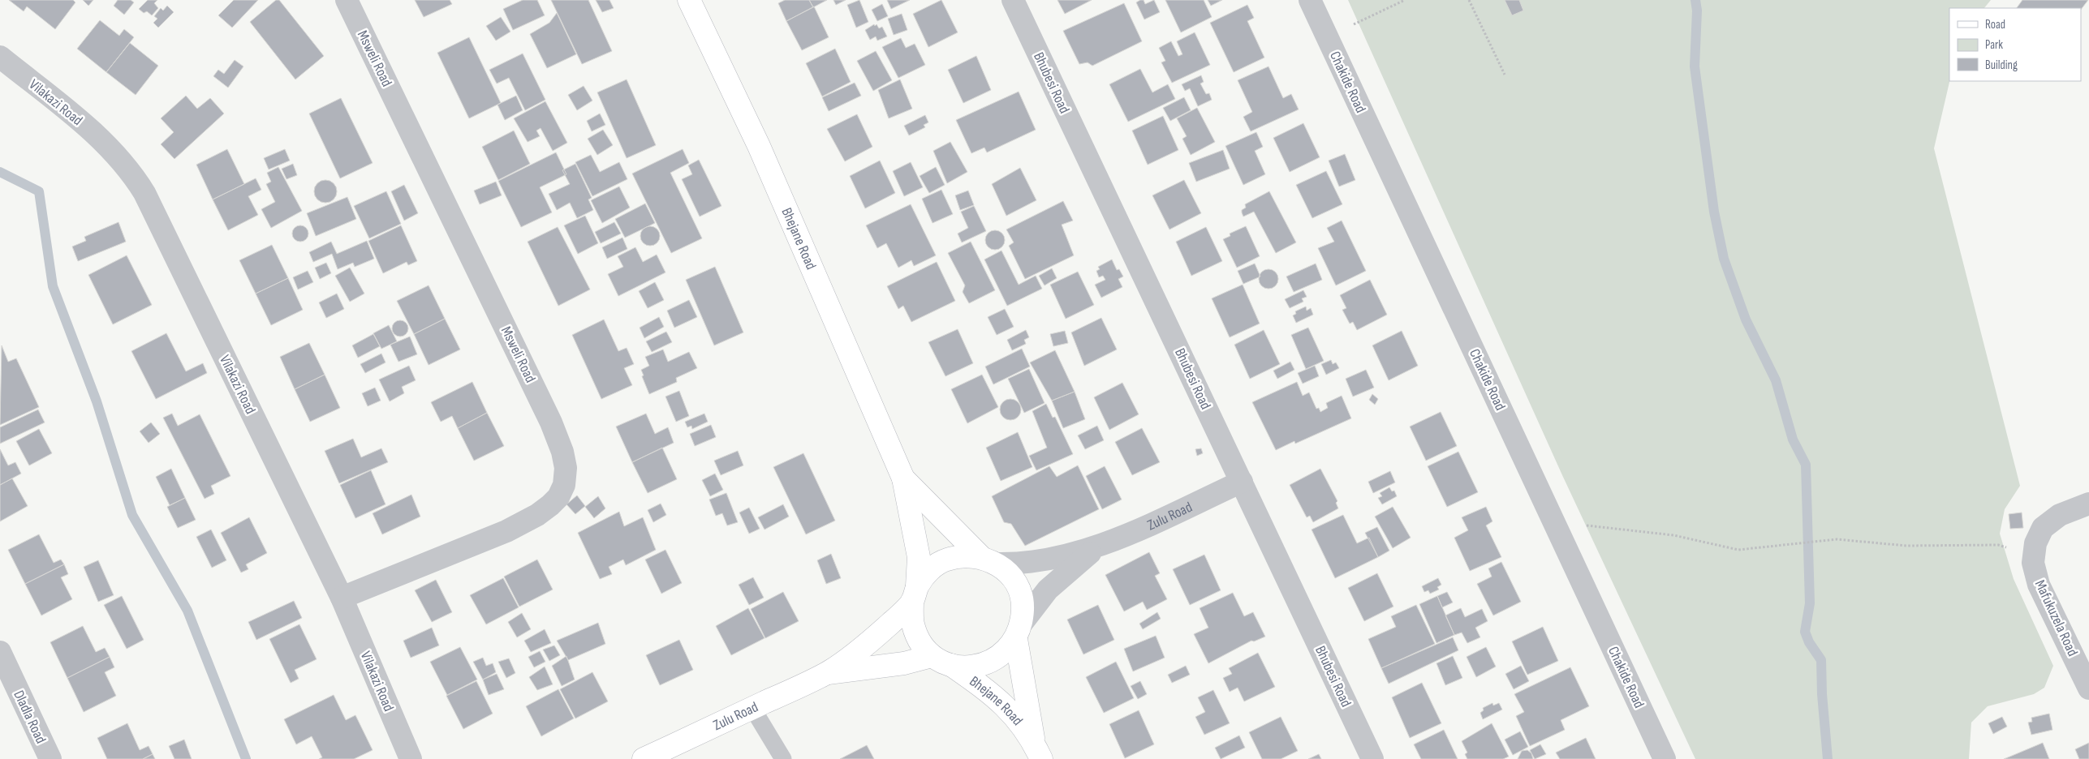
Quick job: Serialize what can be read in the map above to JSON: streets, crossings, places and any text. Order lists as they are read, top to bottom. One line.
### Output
{"streets":{"street":["Msweli Road","Chakide Road","Bhubesi Road","Vilakazi Road","Bhejane Road","Zulu Road","Mafukuzela Road","Dladla Road"]},"crossings":[["Msweli Road","Vilakazi Road"],["Bhubesi Road","Zulu Road"],["Bhejane Road","Zulu Road"]],"legend":["Road","Park","Building"]}
